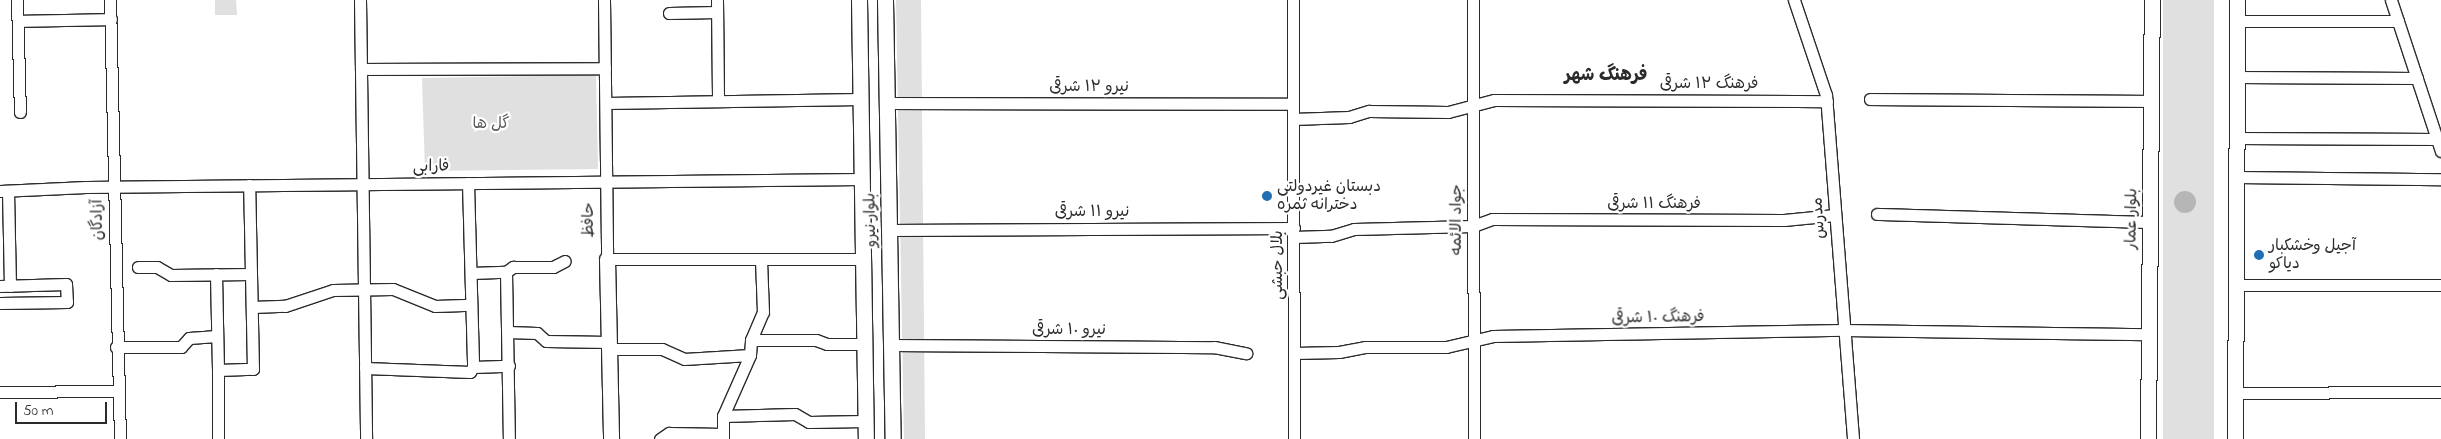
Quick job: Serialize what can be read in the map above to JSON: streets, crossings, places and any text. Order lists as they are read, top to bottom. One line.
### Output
{"streets":{"street":["فرهنگ ۱۲ شرقی","نیرو ۱۲ شرقی","فارابی","فرهنگ ۱۱ شرقی","نیرو ۱۱ شرقی","مدرس","بلوار عمار","آزادگان","حافظ","بلوار نیرو","جواد الائمه","بلال حبشی","فرهنگ ۱۰ شرقی","نیرو ۱۰ شرقی"]},"crossings":[["فرهنگ ۱۲ شرقی","مدرس"],["فرهنگ ۱۲ شرقی","جواد الائمه"],["فرهنگ ۱۲ شرقی","بلال حبشی"],["نیرو ۱۲ شرقی","بلوار نیرو"],["نیرو ۱۲ شرقی","بلال حبشی"],["فارابی","آزادگان"],["فارابی","حافظ"],["فارابی","بلوار نیرو"],["فرهنگ ۱۱ شرقی","نیرو ۱۱ شرقی"],["فرهنگ ۱۱ شرقی","مدرس"],["فرهنگ ۱۱ شرقی","جواد الائمه"],["فرهنگ ۱۱ شرقی","بلال حبشی"],["نیرو ۱۱ شرقی","بلوار نیرو"],["نیرو ۱۱ شرقی","بلال حبشی"],["مدرس","فرهنگ ۱۰ شرقی"],["بلوار عمار","فرهنگ ۱۰ شرقی"],["بلوار نیرو","نیرو ۱۰ شرقی"],["جواد الائمه","فرهنگ ۱۰ شرقی"],["بلال حبشی","فرهنگ ۱۰ شرقی"]],"districts":["فرهنگ شهر"],"parks":["گل ها"],"places":["دبستان غیردولتی دخترانه ثمره","آجیل وخشکبار دیاکو"],"scale_bar":"50 m"}
